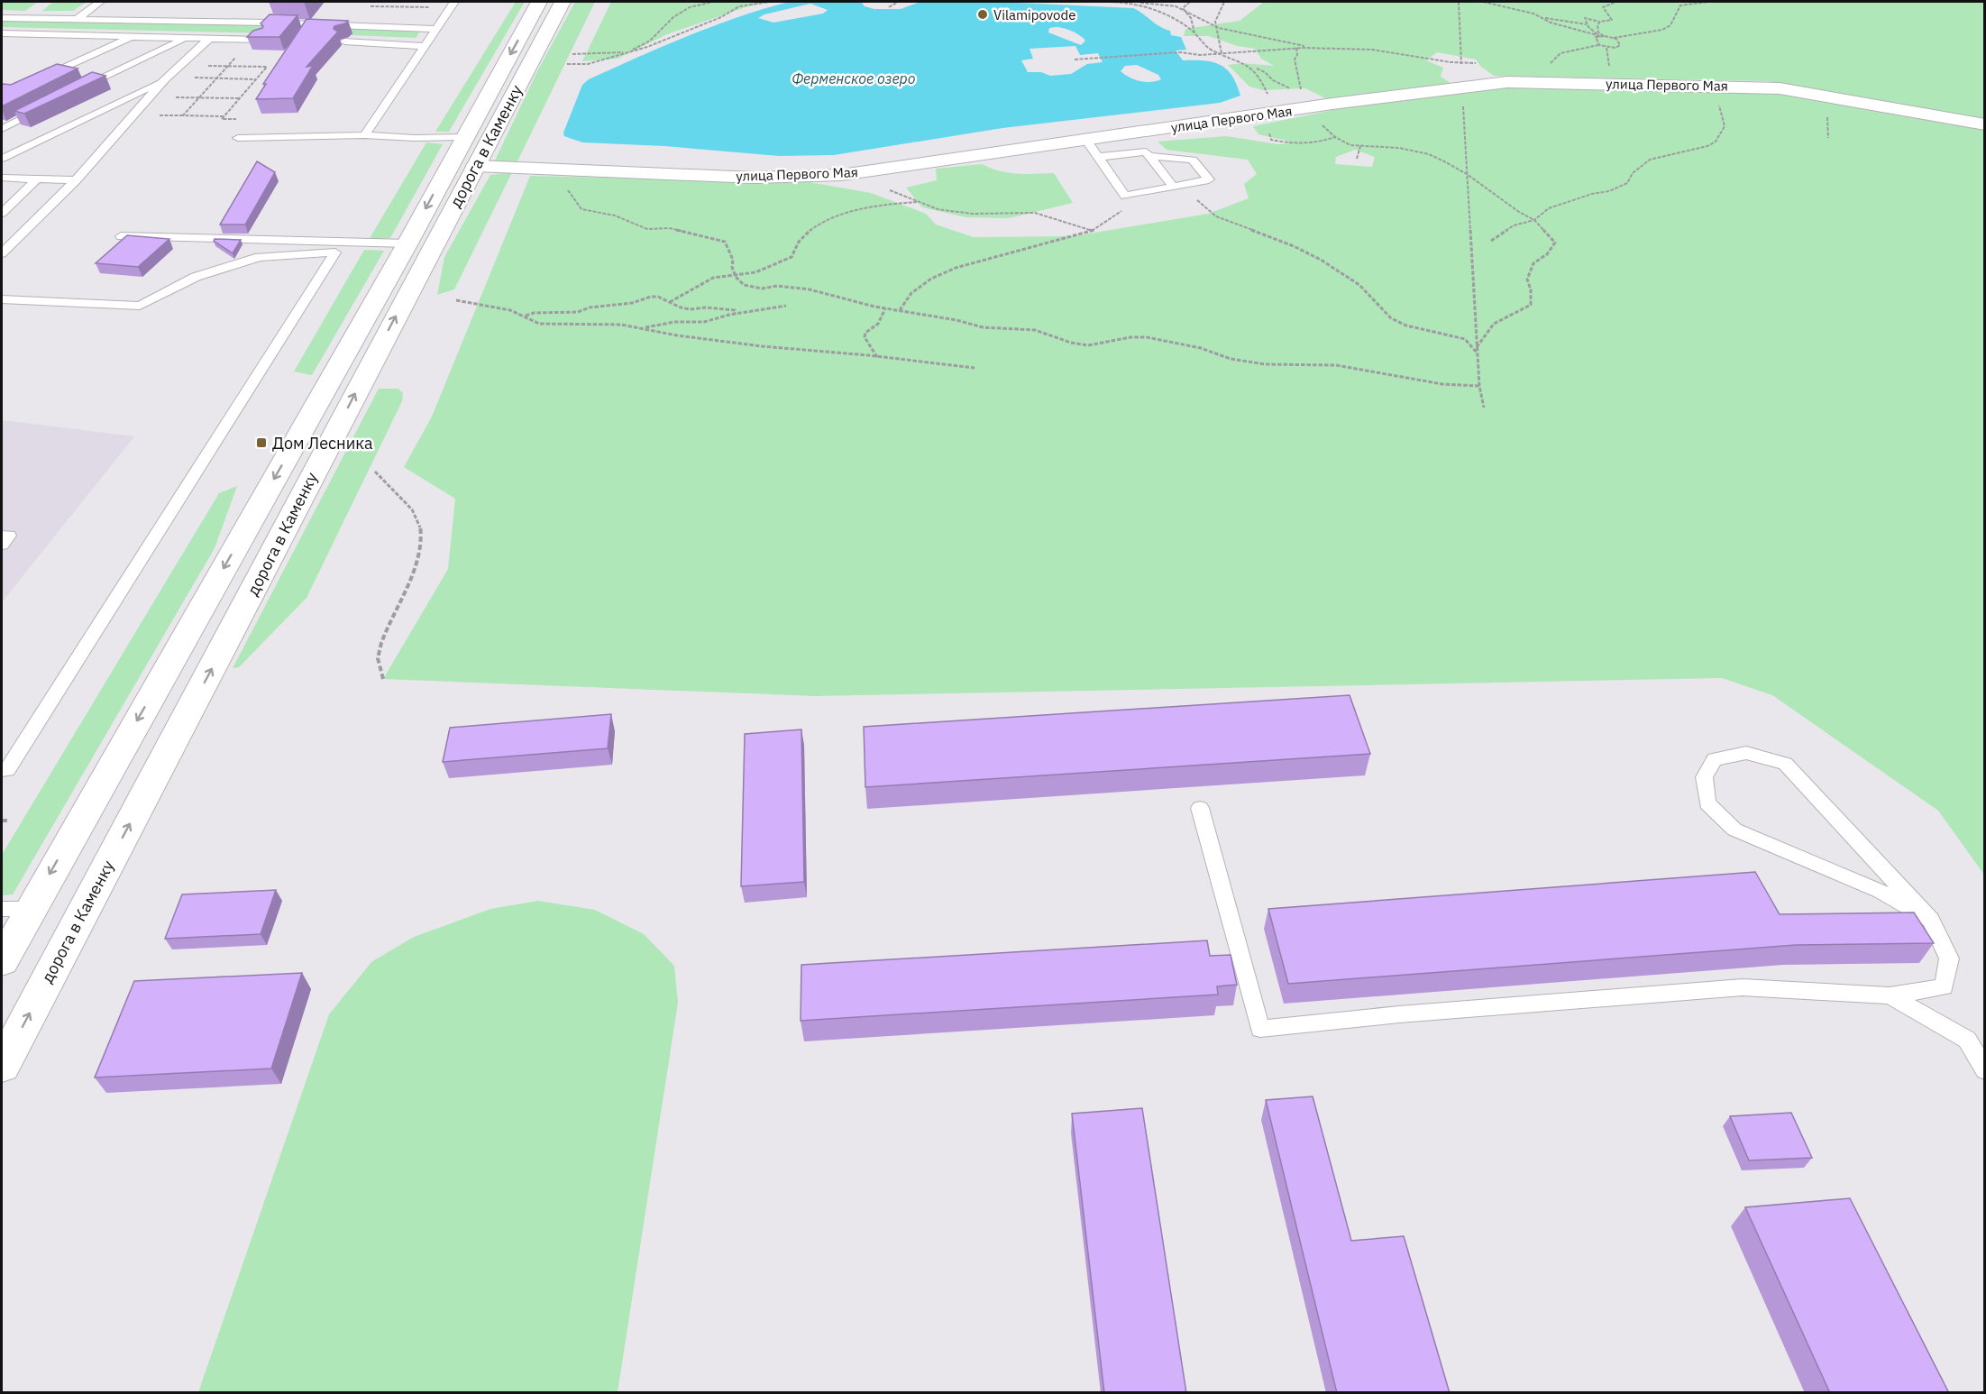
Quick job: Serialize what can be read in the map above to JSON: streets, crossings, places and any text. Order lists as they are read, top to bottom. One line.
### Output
{"streets":{"main road":["улица Первого Мая","дорога в Каменку"]},"crossings":[["улица Первого Мая","дорога в Каменку"]],"water":["Ферменское озеро"],"places":{"other":["Vilamipovode"],"transit":["Дом Лесника"]}}
